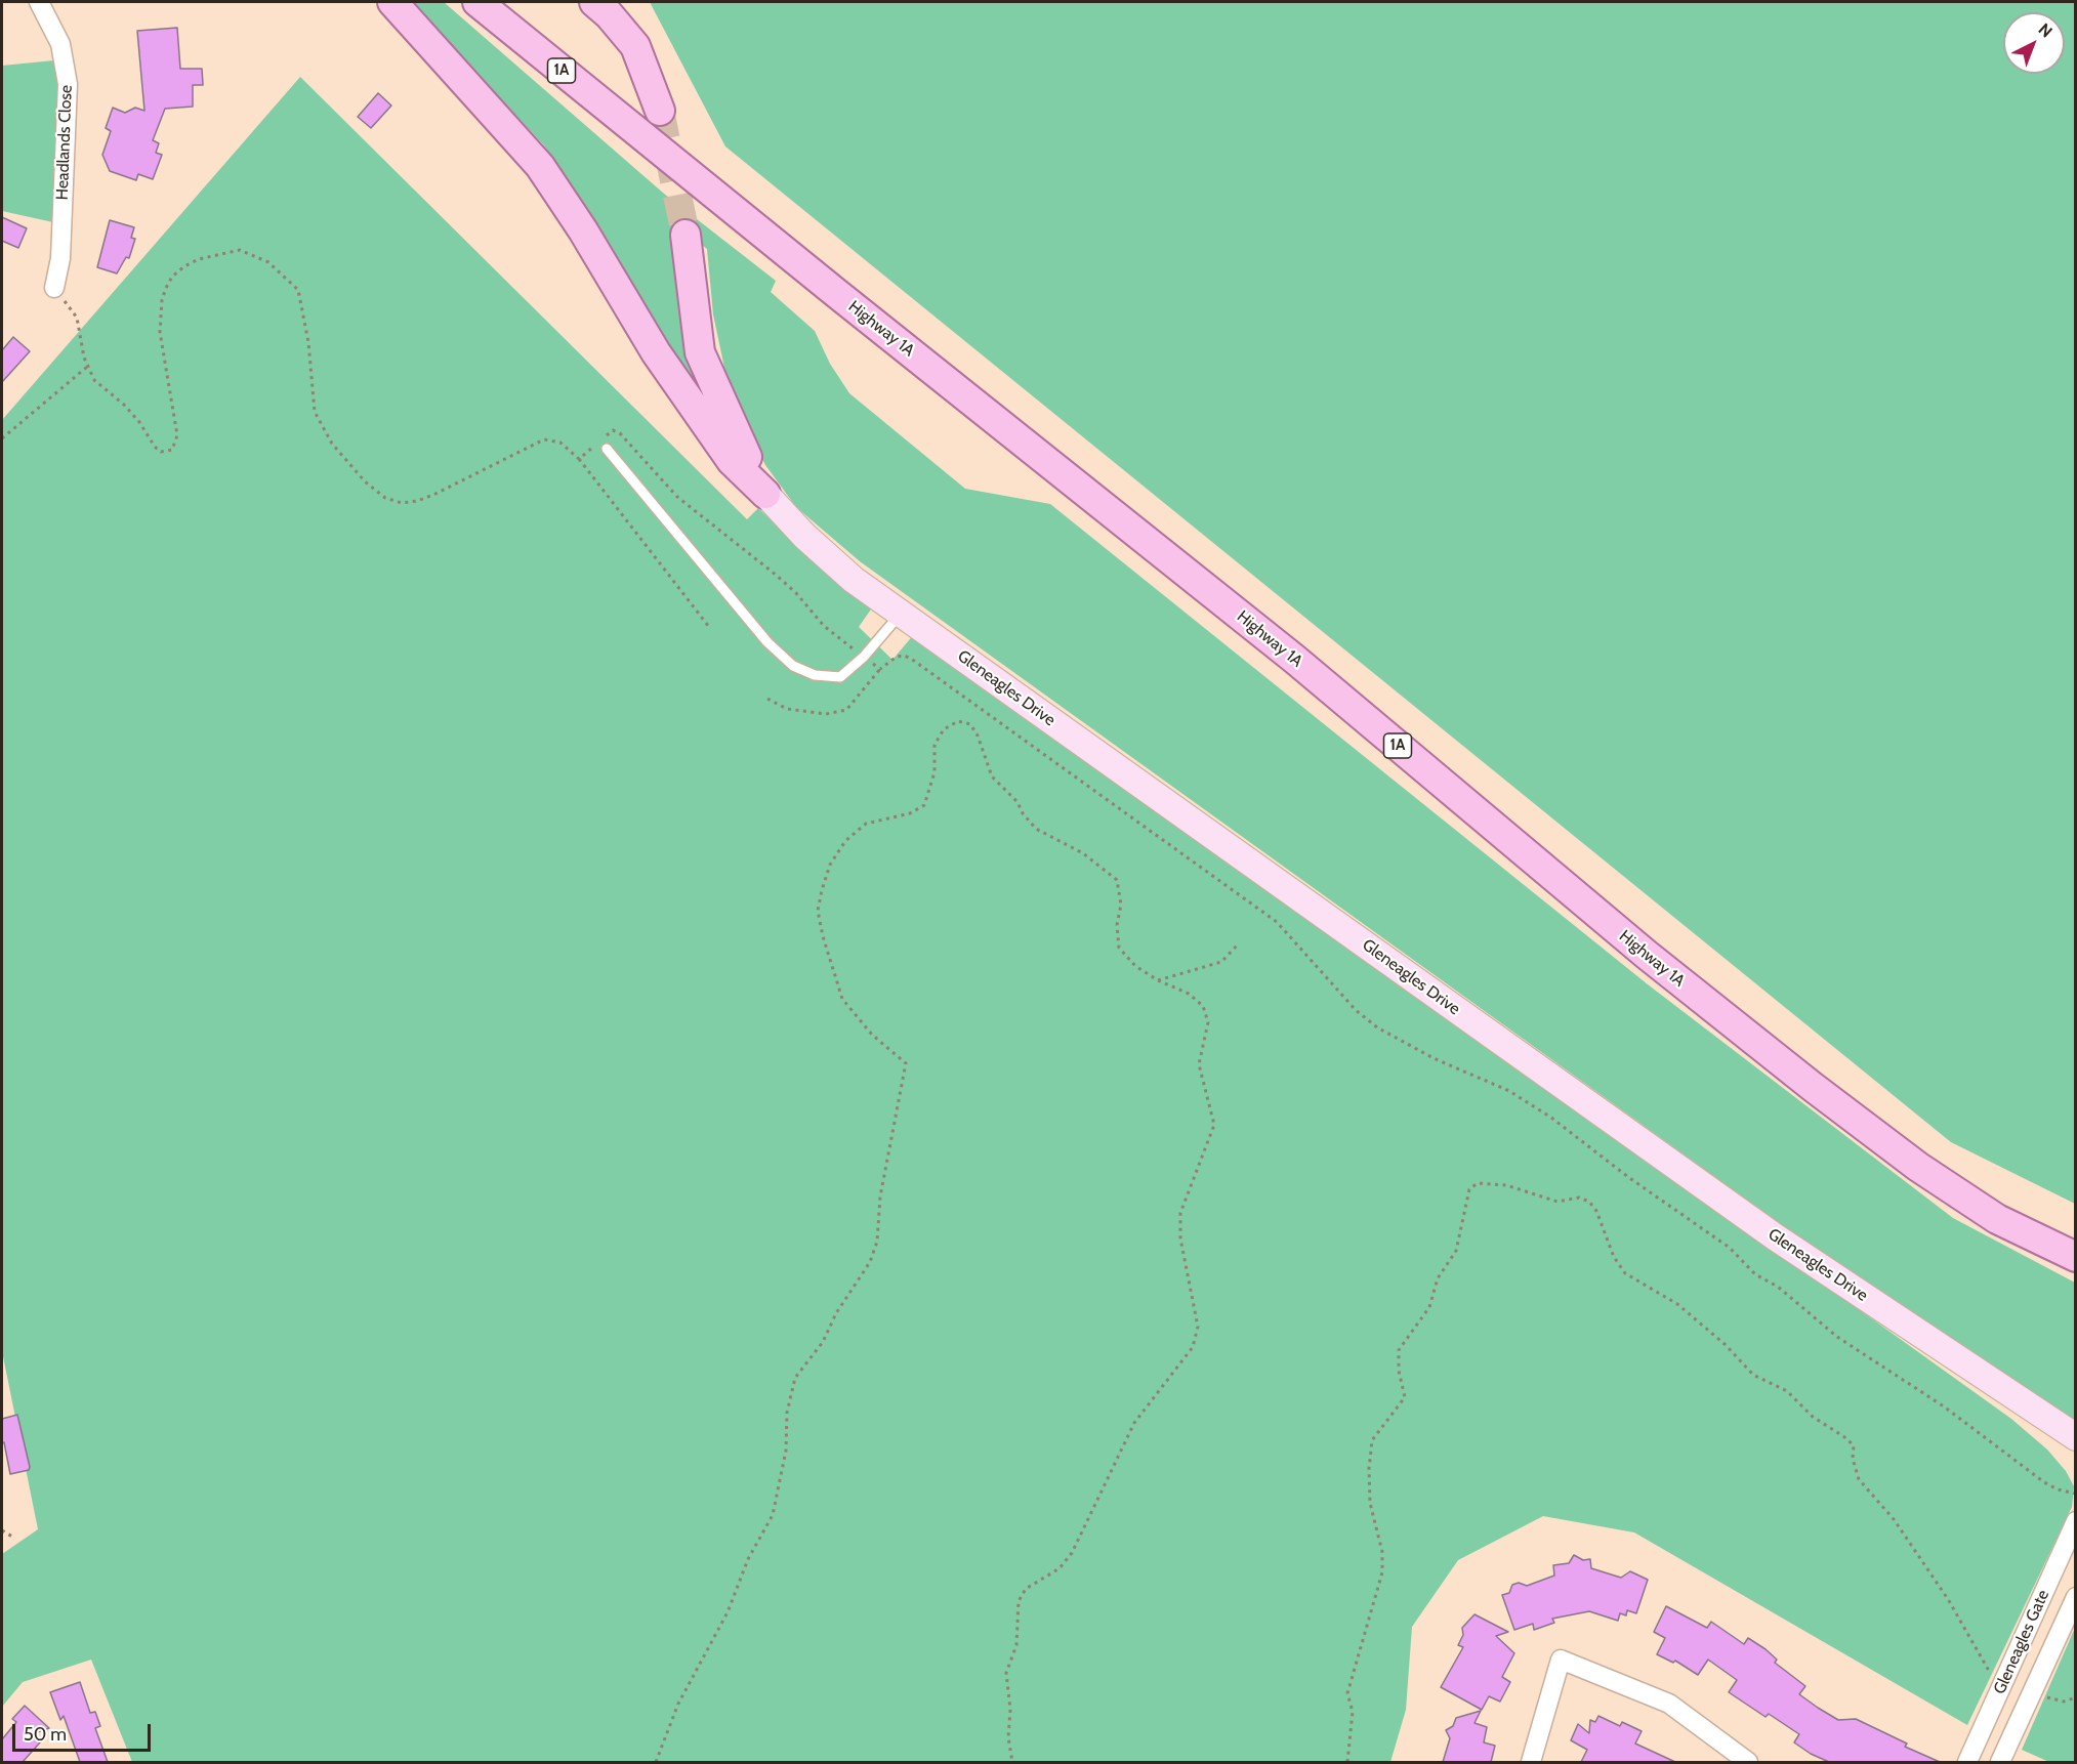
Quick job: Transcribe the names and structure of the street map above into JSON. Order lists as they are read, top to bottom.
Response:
{
  "streets": {
    "main road": ["1A", "Highway 1A"],
    "street": ["Headlands Close", "Gleneagles Drive", "Gleneagles Gate"]
  },
  "scale_bar": "50 m",
  "north": "top right"
}
